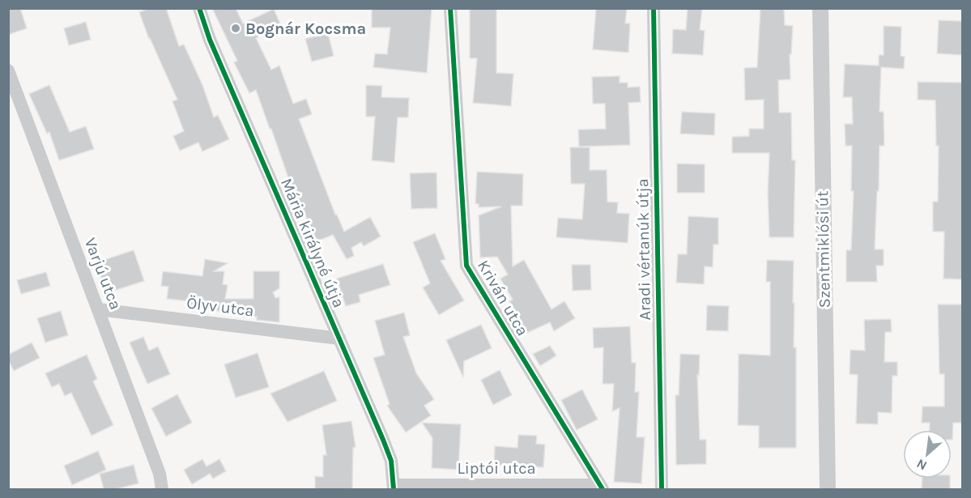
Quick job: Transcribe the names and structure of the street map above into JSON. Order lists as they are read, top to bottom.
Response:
{
  "streets": {
    "street": [
      "Mária királyné útja",
      "Aradi vértanúk útja",
      "Szentmiklósi út",
      "Varjú utca",
      "Kriván utca",
      "Ölyv utca",
      "Liptói utca"
    ]
  },
  "crossings": [
    ["Mária királyné útja", "Ölyv utca"],
    ["Mária királyné útja", "Liptói utca"],
    ["Varjú utca", "Ölyv utca"],
    ["Kriván utca", "Liptói utca"]
  ],
  "places": ["Bognár Kocsma"],
  "north": "bottom left"
}
